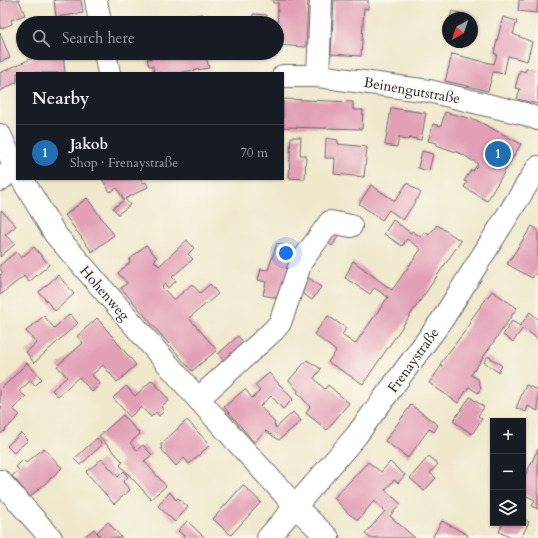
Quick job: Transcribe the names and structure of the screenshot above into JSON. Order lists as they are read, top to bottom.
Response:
{
  "streets": {
    "street": ["Beinengutstraße", "Hohenweg", "Frenaystraße"]
  },
  "crossings": [
    ["Hohenweg", "Frenaystraße"]
  ],
  "north": "bottom left",
  "page": {
    "search": "Search here",
    "heading": "Nearby",
    "list": [
      {
        "mark": "1",
        "name": "Jakob",
        "note": "Shop · Frenaystraße",
        "value": "70 m"
      }
    ],
    "pins": "1",
    "map_buttons": ["+", "−"]
  }
}
